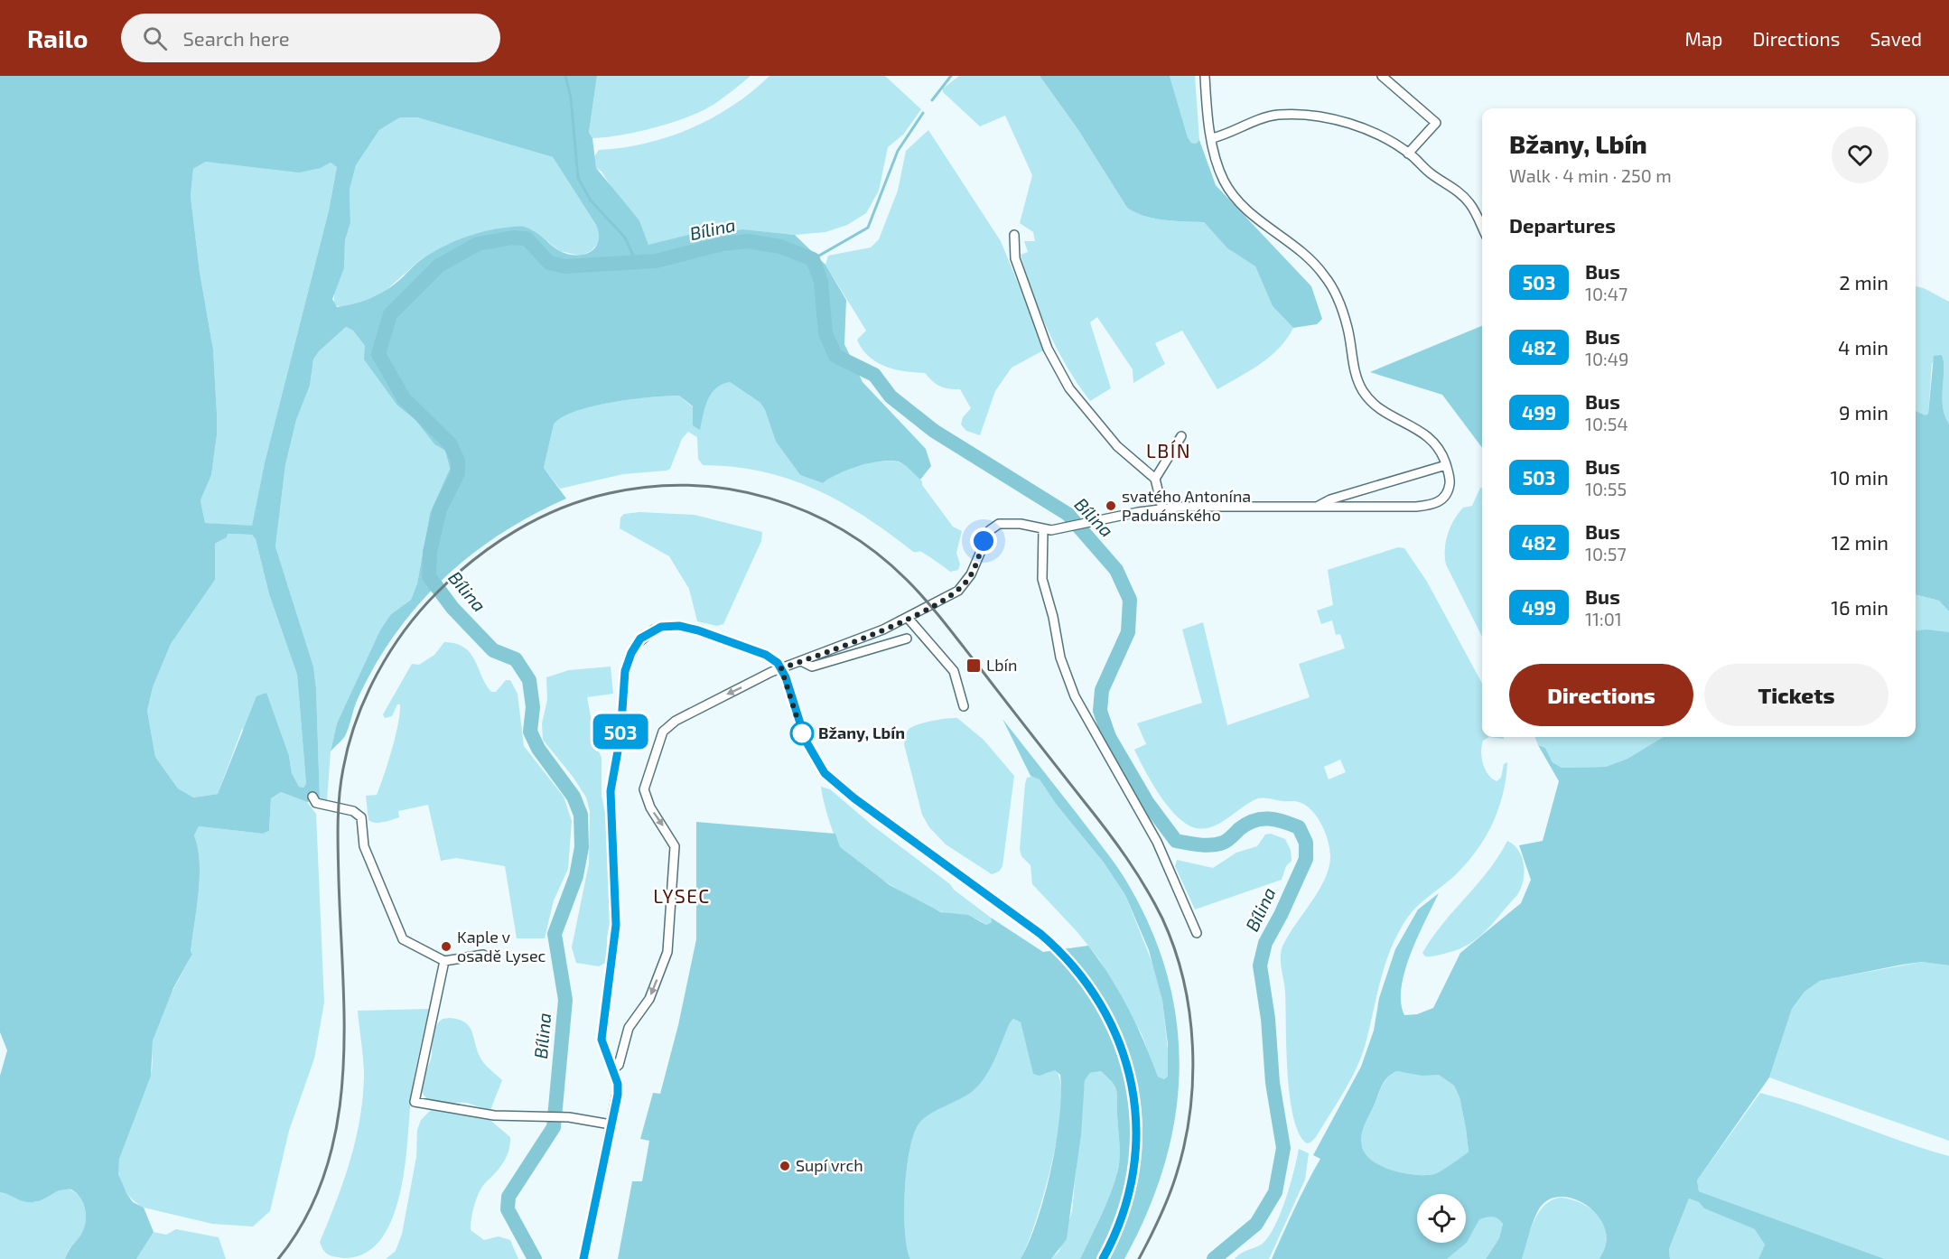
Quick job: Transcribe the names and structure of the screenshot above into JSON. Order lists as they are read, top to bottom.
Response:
{
  "districts": ["LBÍN", "LYSEC"],
  "water": ["Bílina"],
  "places": {
    "other": [
      "svatého Antonína Paduánského",
      "Bžany, Lbín",
      "Kaple v osadě Lysec",
      "Supí vrch"
    ],
    "transit": ["Lbín"]
  },
  "lines": ["bus line 503"],
  "page": {
    "header": "Railo",
    "search": "Search here",
    "nav": ["Map", "Directions", "Saved"],
    "on_map": "503",
    "heading": [
      ["Bžany, Lbín", "Walk · 4 min · 250 m"],
      "Departures"
    ],
    "list": [
      {
        "mark": "503",
        "name": "Bus",
        "note": "10:47",
        "value": "2 min"
      },
      {
        "mark": "482",
        "name": "Bus",
        "note": "10:49",
        "value": "4 min"
      },
      {
        "mark": "499",
        "name": "Bus",
        "note": "10:54",
        "value": "9 min"
      },
      {
        "mark": "503",
        "name": "Bus",
        "note": "10:55",
        "value": "10 min"
      },
      {
        "mark": "482",
        "name": "Bus",
        "note": "10:57",
        "value": "12 min"
      },
      {
        "mark": "499",
        "name": "Bus",
        "note": "11:01",
        "value": "16 min"
      }
    ],
    "buttons": ["Directions", "Tickets"]
  }
}
